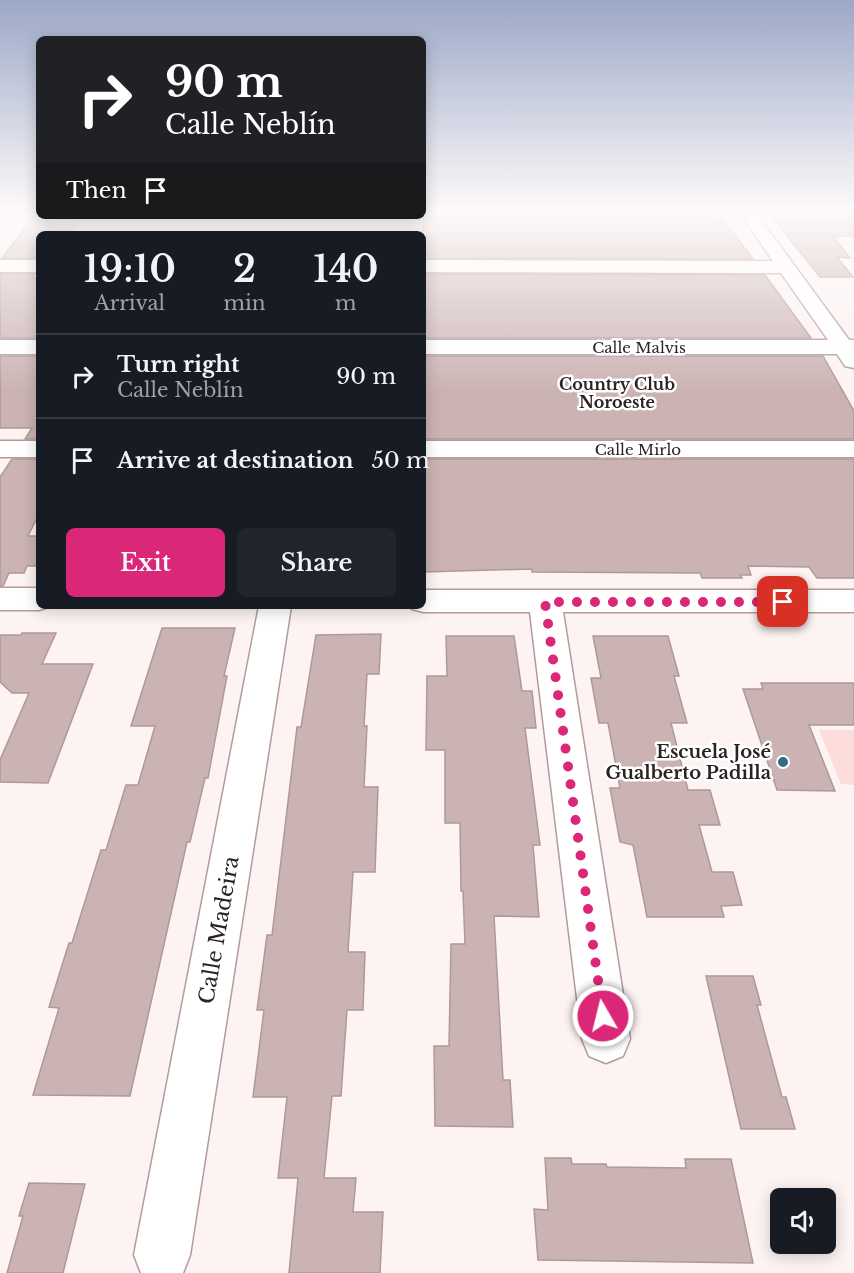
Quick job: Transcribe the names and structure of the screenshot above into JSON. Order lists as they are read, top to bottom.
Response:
{
  "streets": {
    "street": ["Calle Malvis", "Calle Mirlo", "Calle Madeira"]
  },
  "districts": ["Country Club Noroeste"],
  "places": ["Escuela José Gualberto Padilla"],
  "page": {
    "turn": ["90 m", "Calle Neblín"],
    "then": "Then",
    "eta": [
      "19:10",
      "Arrival",
      "2",
      "min",
      "140",
      "m"
    ],
    "list": [
      {
        "name": "Turn right",
        "note": "Calle Neblín",
        "value": "90 m"
      },
      {
        "name": "Arrive at destination",
        "value": "50 m"
      }
    ],
    "buttons": ["Exit", "Share"]
  }
}
